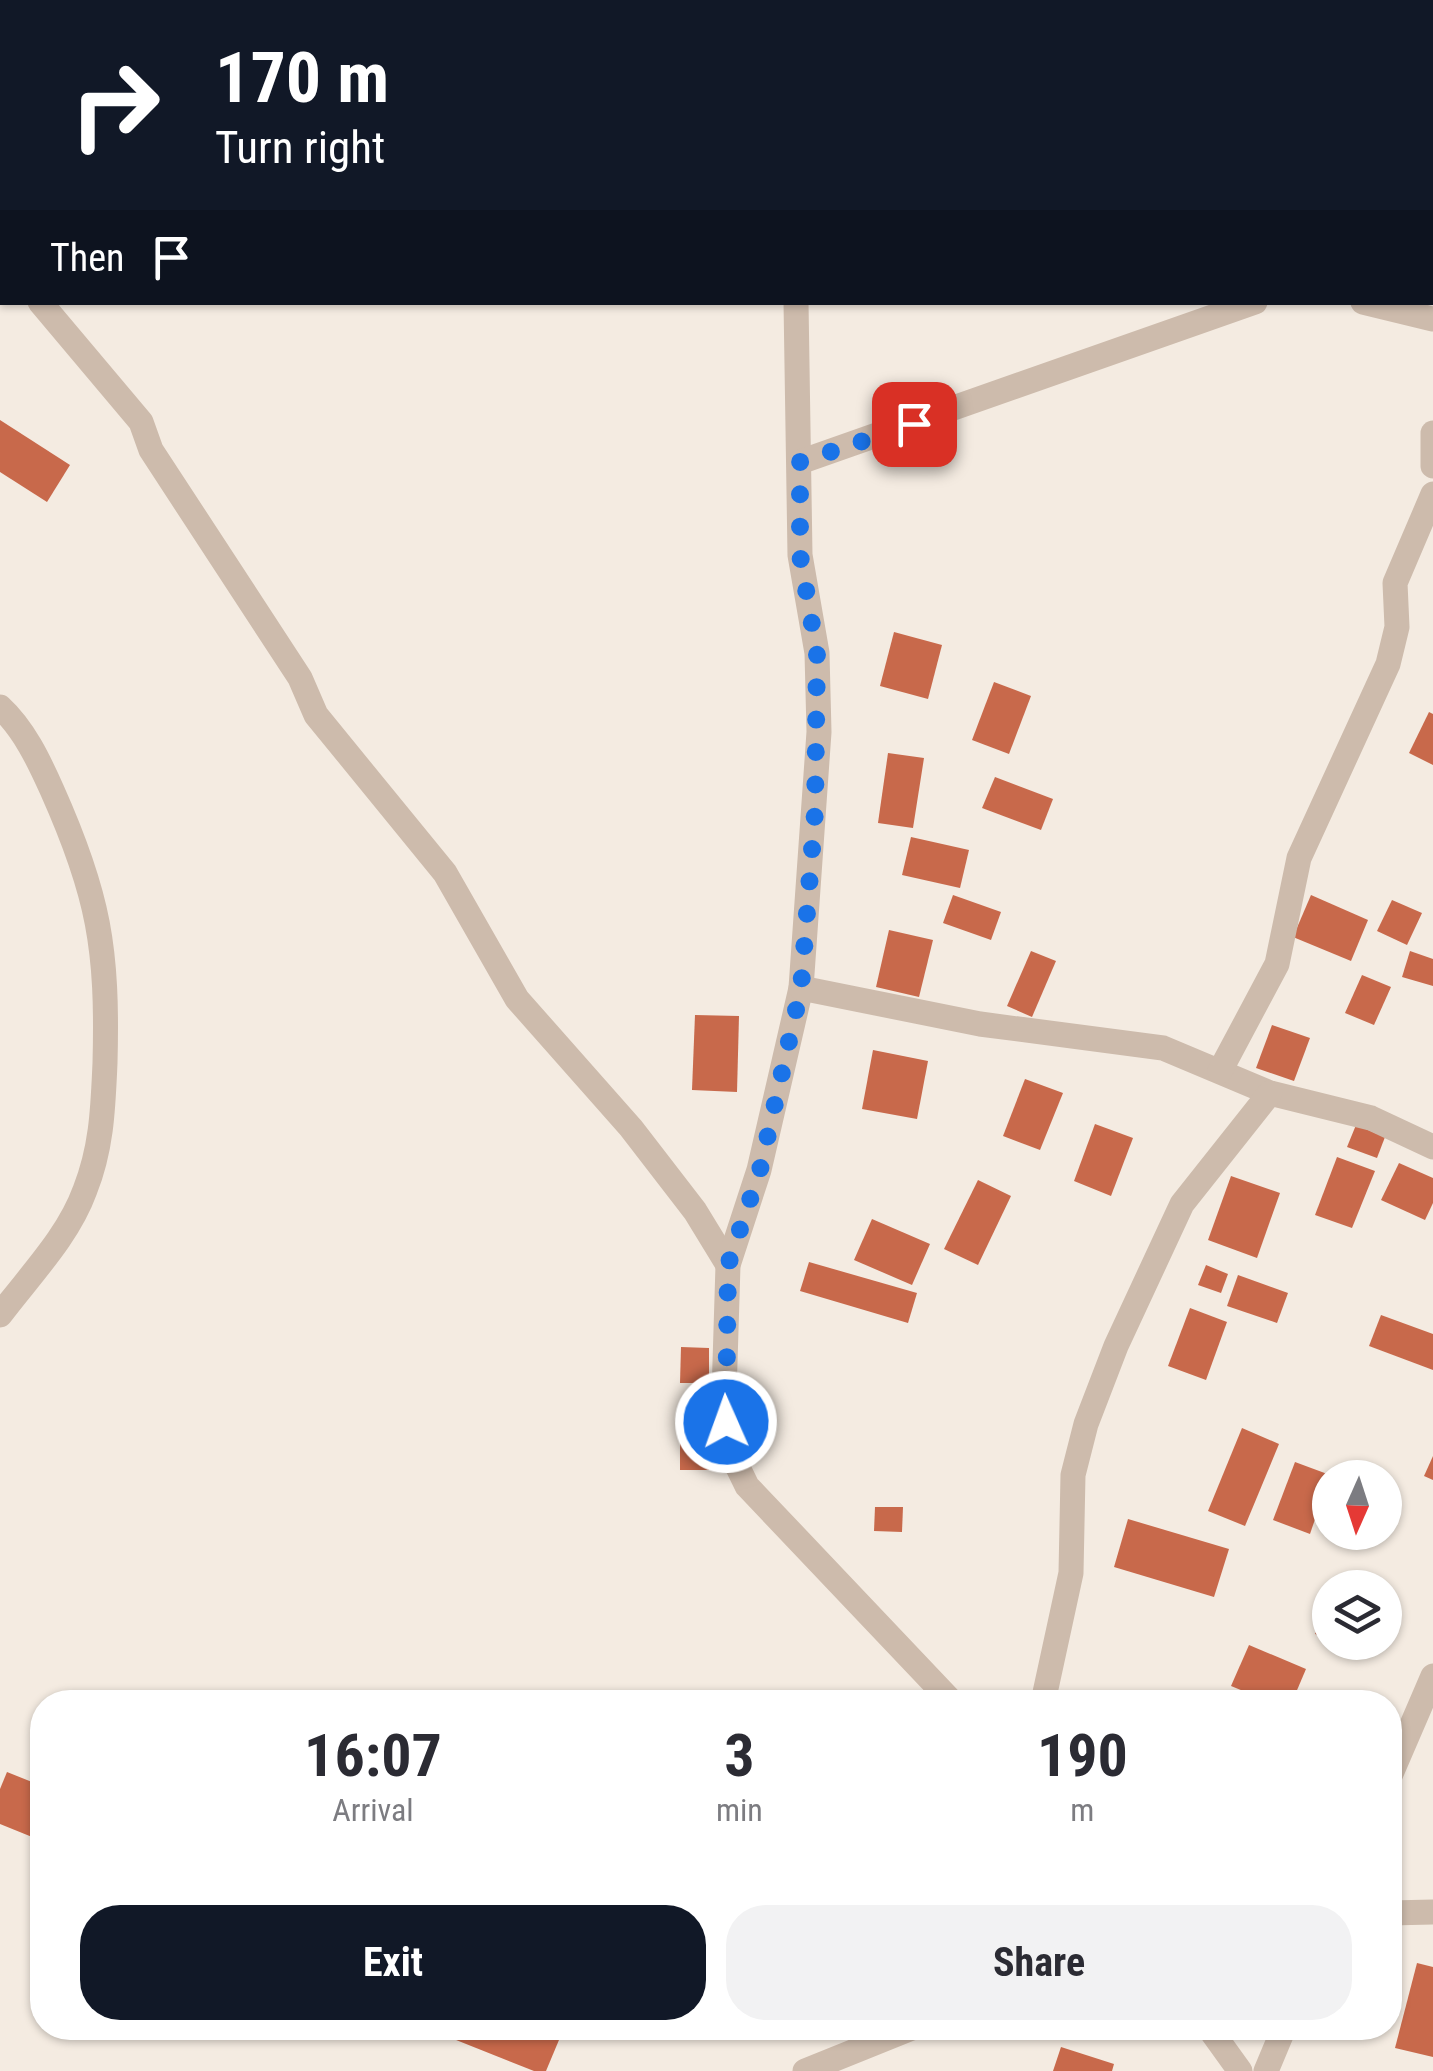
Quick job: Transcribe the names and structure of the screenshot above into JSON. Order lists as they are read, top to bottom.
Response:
{
  "north": "bottom",
  "page": {
    "turn": ["170 m", "Turn right"],
    "then": "Then",
    "eta": [
      "16:07",
      "Arrival",
      "3",
      "min",
      "190",
      "m"
    ],
    "buttons": ["Exit", "Share"]
  }
}
